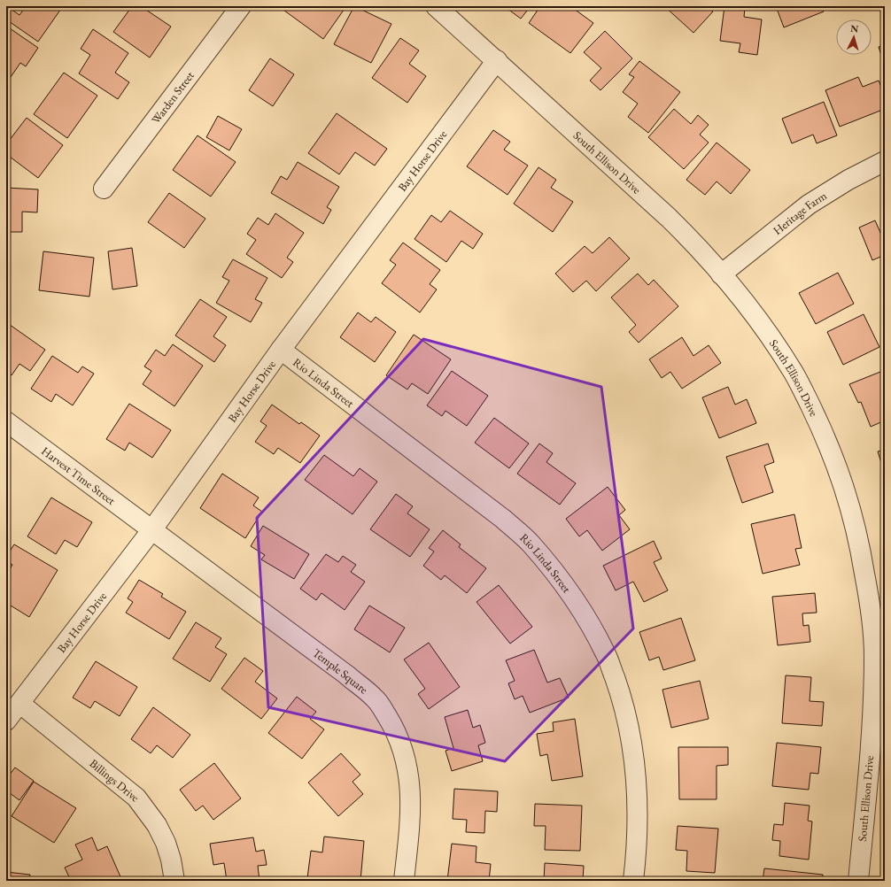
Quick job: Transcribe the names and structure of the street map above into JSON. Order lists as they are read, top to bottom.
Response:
{
  "streets": {
    "street": [
      "Warden Street",
      "Bay Horse Drive",
      "South Ellison Drive",
      "Heritage Farm",
      "Rio Linda Street",
      "Harvest Time Street",
      "Temple Square",
      "Billings Drive"
    ]
  },
  "crossings": [
    ["Bay Horse Drive", "South Ellison Drive"],
    ["Bay Horse Drive", "Rio Linda Street"],
    ["Bay Horse Drive", "Harvest Time Street"],
    ["Bay Horse Drive", "Temple Square"],
    ["Bay Horse Drive", "Billings Drive"],
    ["South Ellison Drive", "Heritage Farm"],
    ["Harvest Time Street", "Temple Square"]
  ],
  "north": "top"
}
